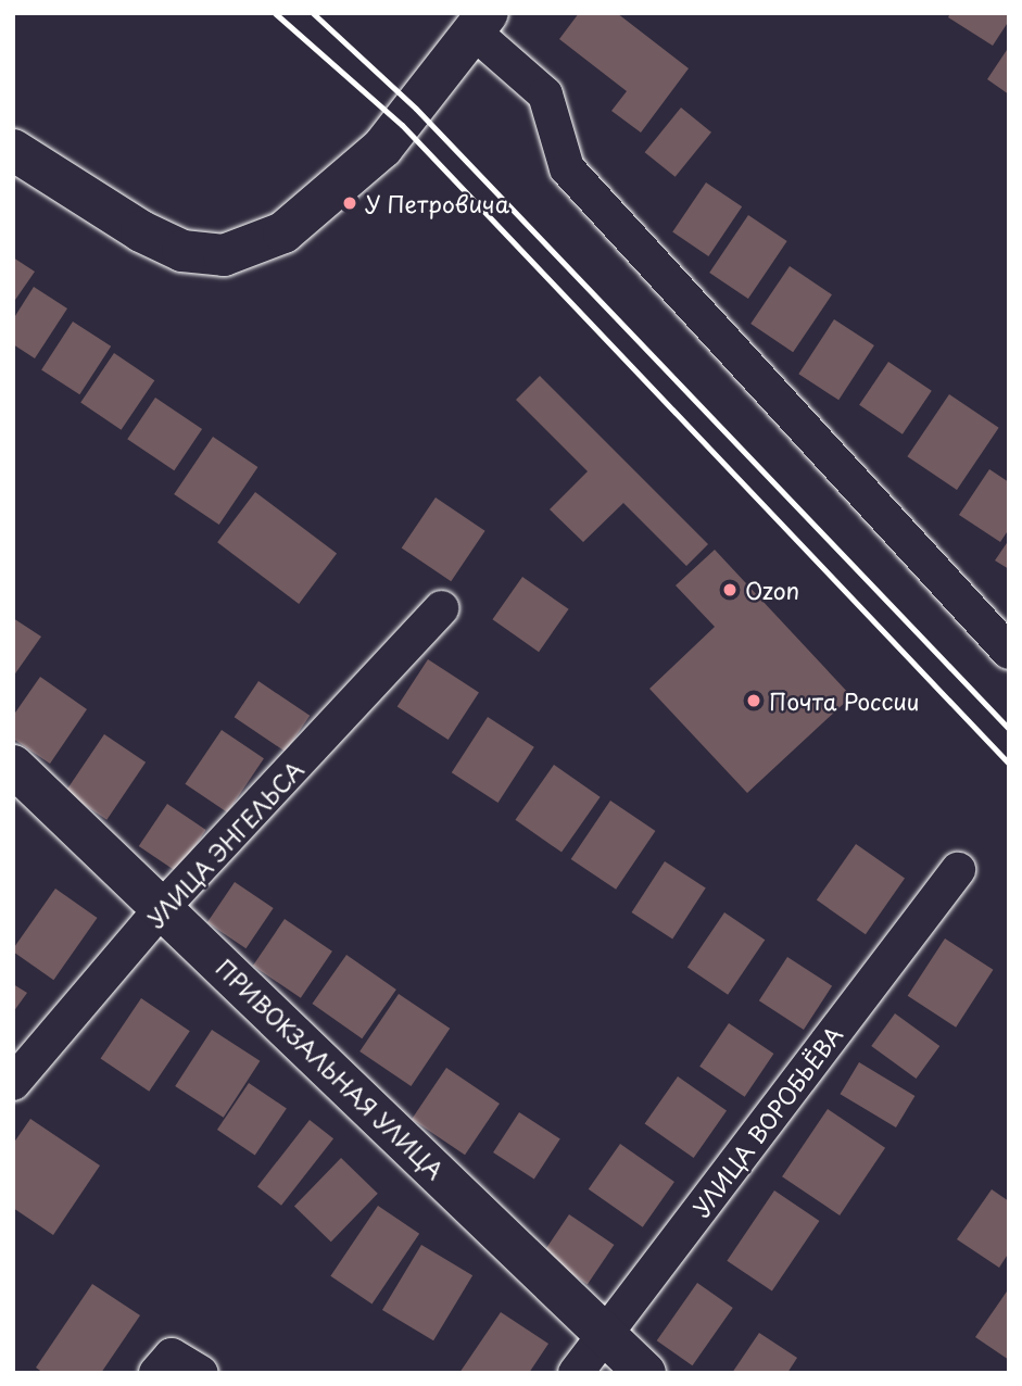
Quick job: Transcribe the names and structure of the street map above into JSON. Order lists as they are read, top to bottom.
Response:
{
  "streets": {
    "street": ["УЛИЦА ЭНГЕЛЬСА", "ПРИВОКЗАЛЬНАЯ УЛИЦА", "УЛИЦА ВОРОБЬЁВА"]
  },
  "crossings": [
    ["УЛИЦА ЭНГЕЛЬСА", "ПРИВОКЗАЛЬНАЯ УЛИЦА"],
    ["ПРИВОКЗАЛЬНАЯ УЛИЦА", "УЛИЦА ВОРОБЬЁВА"]
  ],
  "places": ["У Петровича", "Ozon", "Почта России"]
}
